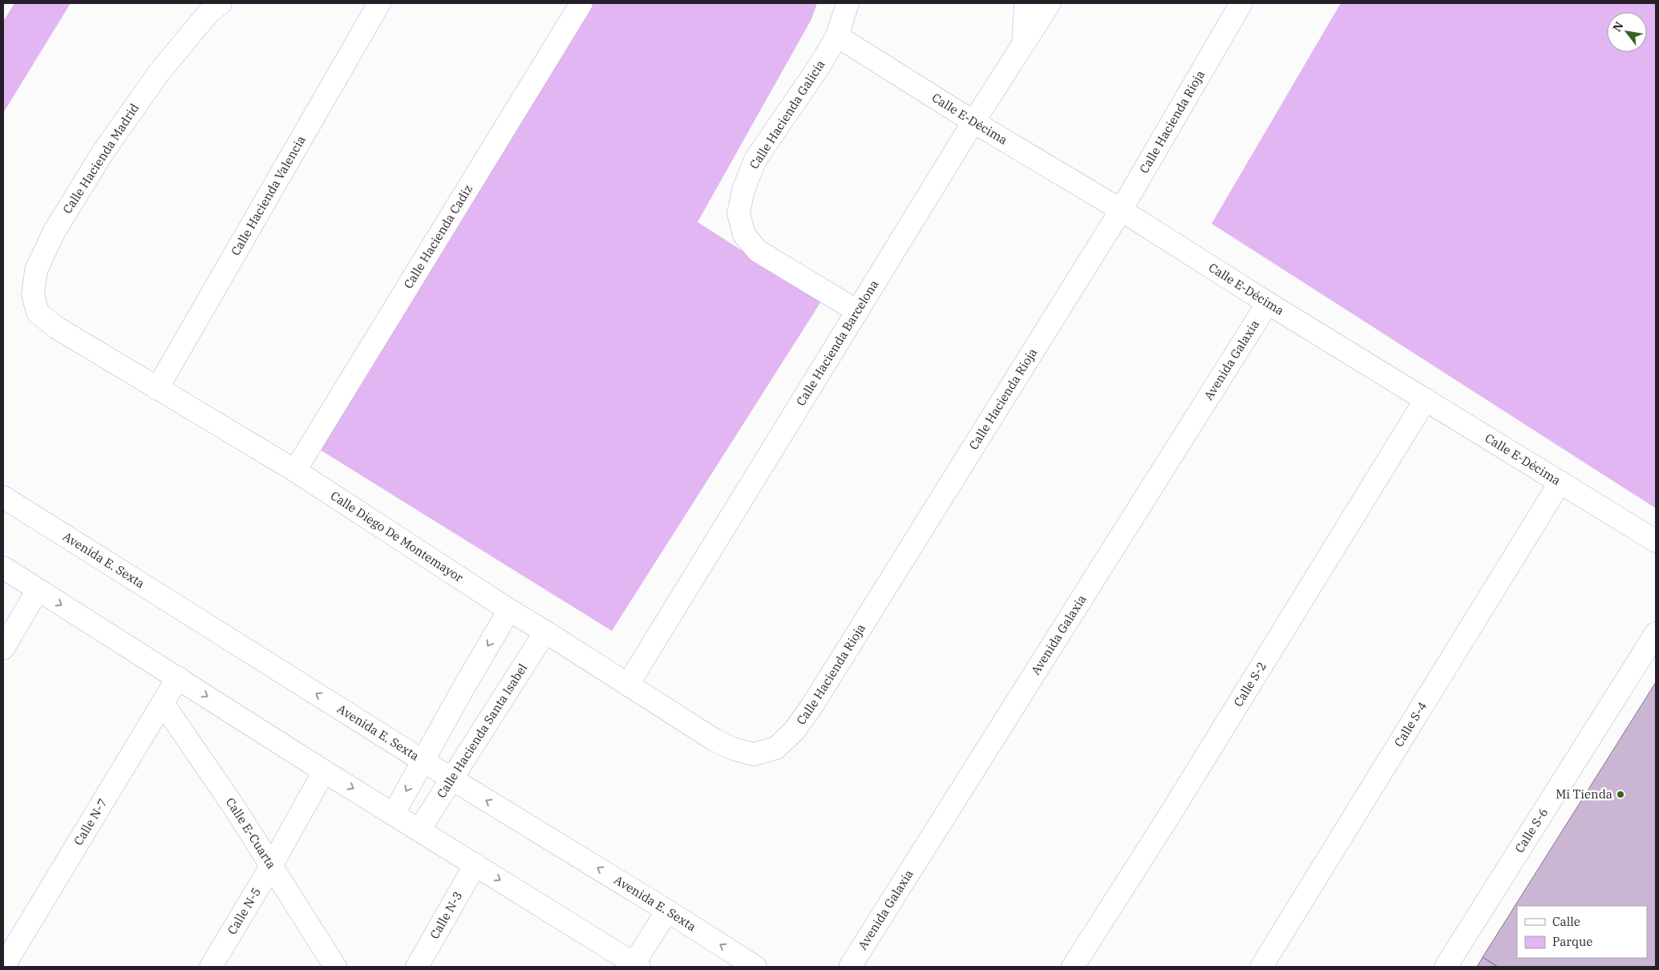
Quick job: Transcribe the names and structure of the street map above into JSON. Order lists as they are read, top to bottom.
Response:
{
  "streets": {
    "street": [
      "Calle Hacienda Galicia",
      "Calle E-Décima",
      "Calle Hacienda Rioja",
      "Calle Hacienda Madrid",
      "Calle Hacienda Valencia",
      "Calle Hacienda Cadiz",
      "Calle Hacienda Barcelona",
      "Avenida Galaxia",
      "Calle Diego De Montemayor",
      "Avenida E. Sexta",
      "Calle S-2",
      "Calle S-4",
      "Calle Hacienda Santa Isabel",
      "Calle N-7",
      "Calle S-6",
      "Calle E-Cuarta",
      "Calle N-5",
      "Calle N-3"
    ]
  },
  "crossings": [
    ["Calle Hacienda Galicia", "Calle E-Décima"],
    ["Calle Hacienda Galicia", "Calle Hacienda Barcelona"],
    ["Calle E-Décima", "Calle Hacienda Rioja"],
    ["Calle E-Décima", "Calle Hacienda Barcelona"],
    ["Calle E-Décima", "Avenida Galaxia"],
    ["Calle E-Décima", "Calle S-2"],
    ["Calle E-Décima", "Calle S-4"],
    ["Calle Hacienda Rioja", "Calle Diego De Montemayor"],
    ["Calle Hacienda Madrid", "Calle Diego De Montemayor"],
    ["Calle Hacienda Valencia", "Calle Diego De Montemayor"],
    ["Calle Hacienda Cadiz", "Calle Diego De Montemayor"],
    ["Calle Hacienda Barcelona", "Calle Diego De Montemayor"],
    ["Calle Diego De Montemayor", "Calle Hacienda Santa Isabel"],
    ["Avenida E. Sexta", "Calle Hacienda Santa Isabel"],
    ["Calle N-7", "Calle E-Cuarta"],
    ["Calle E-Cuarta", "Calle N-5"]
  ],
  "places": ["Mi Tienda"],
  "legend": ["Calle", "Parque"],
  "north": "top left"
}
